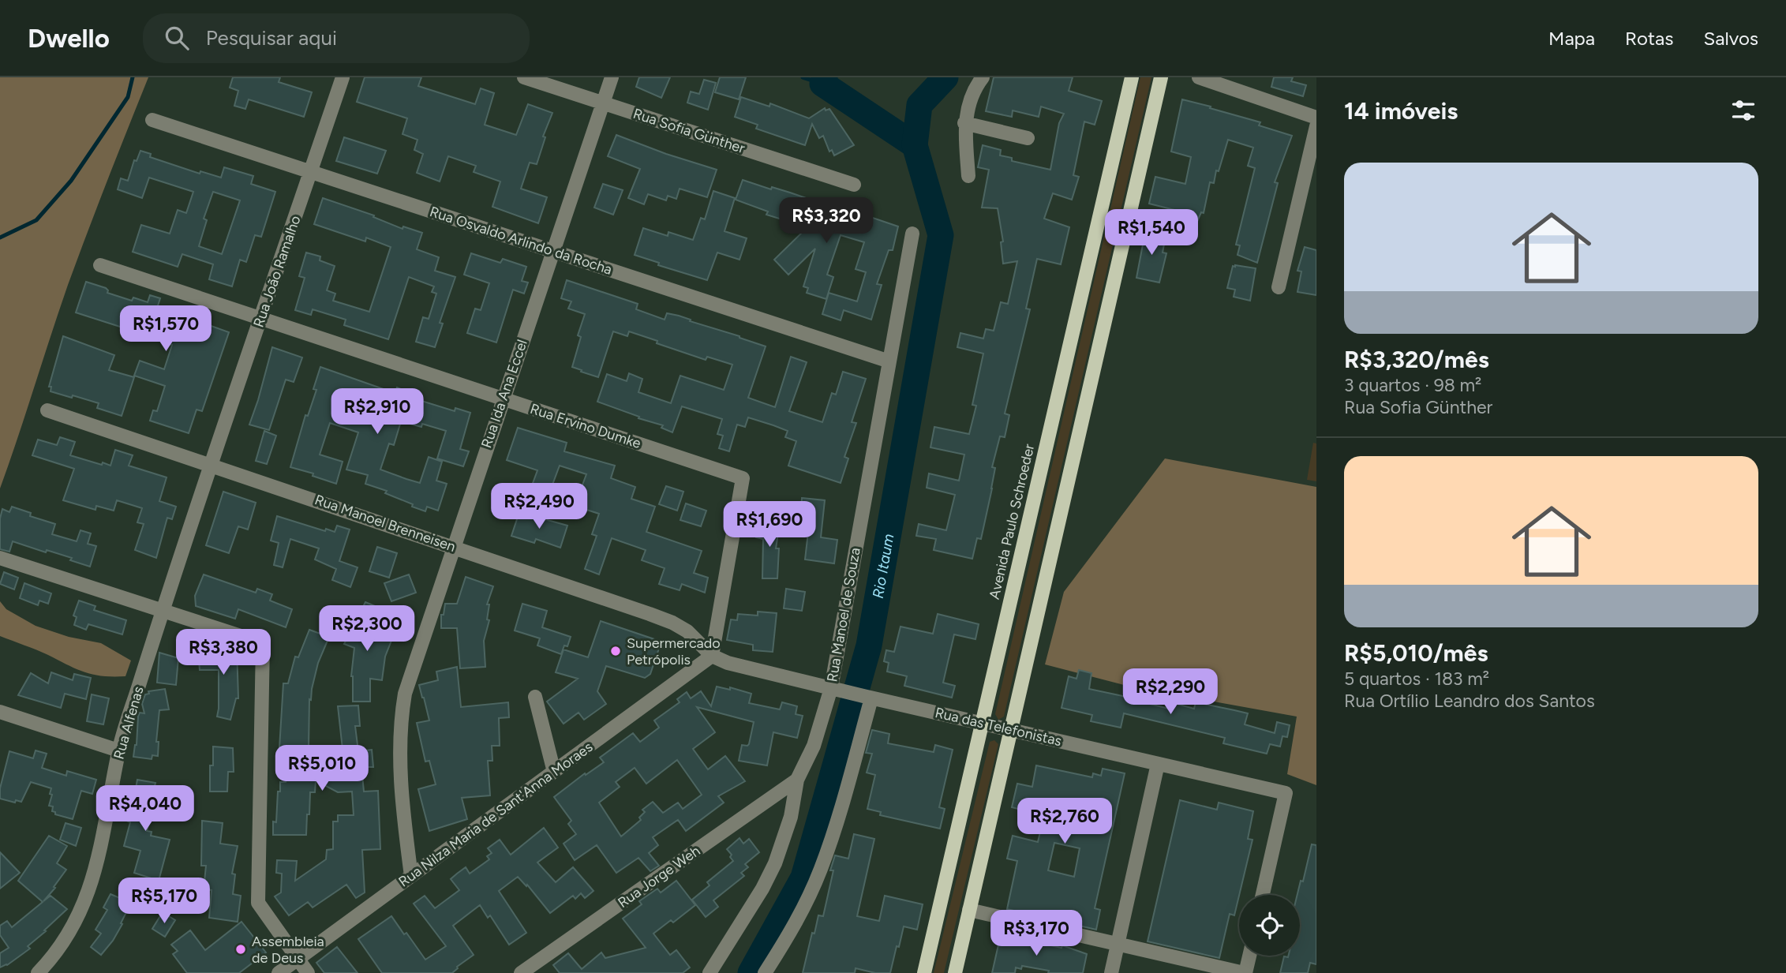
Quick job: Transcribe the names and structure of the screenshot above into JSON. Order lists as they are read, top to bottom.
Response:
{
  "streets": {
    "main road": ["Avenida Paulo Schroeder"],
    "street": [
      "Rua Sofia Günther",
      "Rua Osvaldo Arlindo da Rocha",
      "Rua João Ramalho",
      "Rua Ida Ana Eccel",
      "Rua Ervino Dumke",
      "Rua Manoel Brenneisen",
      "Rua Manoel de Souza",
      "Rua Alfenas",
      "Rua das Telefonistas",
      "Rua Nilza Maria de Sant'Anna Moraes",
      "Rua Jorge Weh"
    ]
  },
  "crossings": [
    ["Rua Sofia Günther", "Rua Ida Ana Eccel"],
    ["Rua Osvaldo Arlindo da Rocha", "Rua João Ramalho"],
    ["Rua Osvaldo Arlindo da Rocha", "Rua Ida Ana Eccel"],
    ["Rua Osvaldo Arlindo da Rocha", "Rua Manoel de Souza"],
    ["Rua João Ramalho", "Rua Ervino Dumke"],
    ["Rua João Ramalho", "Rua Manoel Brenneisen"],
    ["Rua João Ramalho", "Rua Alfenas"],
    ["Rua Ida Ana Eccel", "Rua Ervino Dumke"],
    ["Rua Ida Ana Eccel", "Rua Manoel Brenneisen"],
    ["Rua Ida Ana Eccel", "Rua Nilza Maria de Sant'Anna Moraes"],
    ["Rua Ervino Dumke", "Rua Manoel Brenneisen"],
    ["Rua Ervino Dumke", "Rua das Telefonistas"],
    ["Rua Ervino Dumke", "Rua Nilza Maria de Sant'Anna Moraes"],
    ["Avenida Paulo Schroeder", "Rua das Telefonistas"],
    ["Rua Manoel Brenneisen", "Rua Alfenas"],
    ["Rua Manoel Brenneisen", "Rua das Telefonistas"],
    ["Rua Manoel Brenneisen", "Rua Nilza Maria de Sant'Anna Moraes"],
    ["Rua Manoel de Souza", "Rua das Telefonistas"],
    ["Rua Manoel de Souza", "Rua Jorge Weh"],
    ["Rua das Telefonistas", "Rua Nilza Maria de Sant'Anna Moraes"]
  ],
  "water": ["Rio Itaum"],
  "places": ["Supermercado Petrópolis", "Assembleia de Deus"],
  "page": {
    "header": "Dwello",
    "search": "Pesquisar aqui",
    "nav": ["Mapa", "Rotas", "Salvos"],
    "heading": "14 imóveis",
    "list": [
      {
        "name": "R$3,320/mês",
        "note": "3 quartos · 98 m² · Rua Sofia Günther"
      },
      {
        "name": "R$5,010/mês",
        "note": "5 quartos · 183 m² · Rua Ortílio Leandro dos Santos"
      }
    ],
    "price": [
      "R$3,320",
      "R$1,540",
      "R$1,570",
      "R$2,910",
      "R$2,490",
      "R$1,690",
      "R$2,300",
      "R$3,380",
      "R$2,290",
      "R$5,010",
      "R$4,040",
      "R$2,760",
      "R$5,170",
      "R$3,170"
    ]
  }
}
